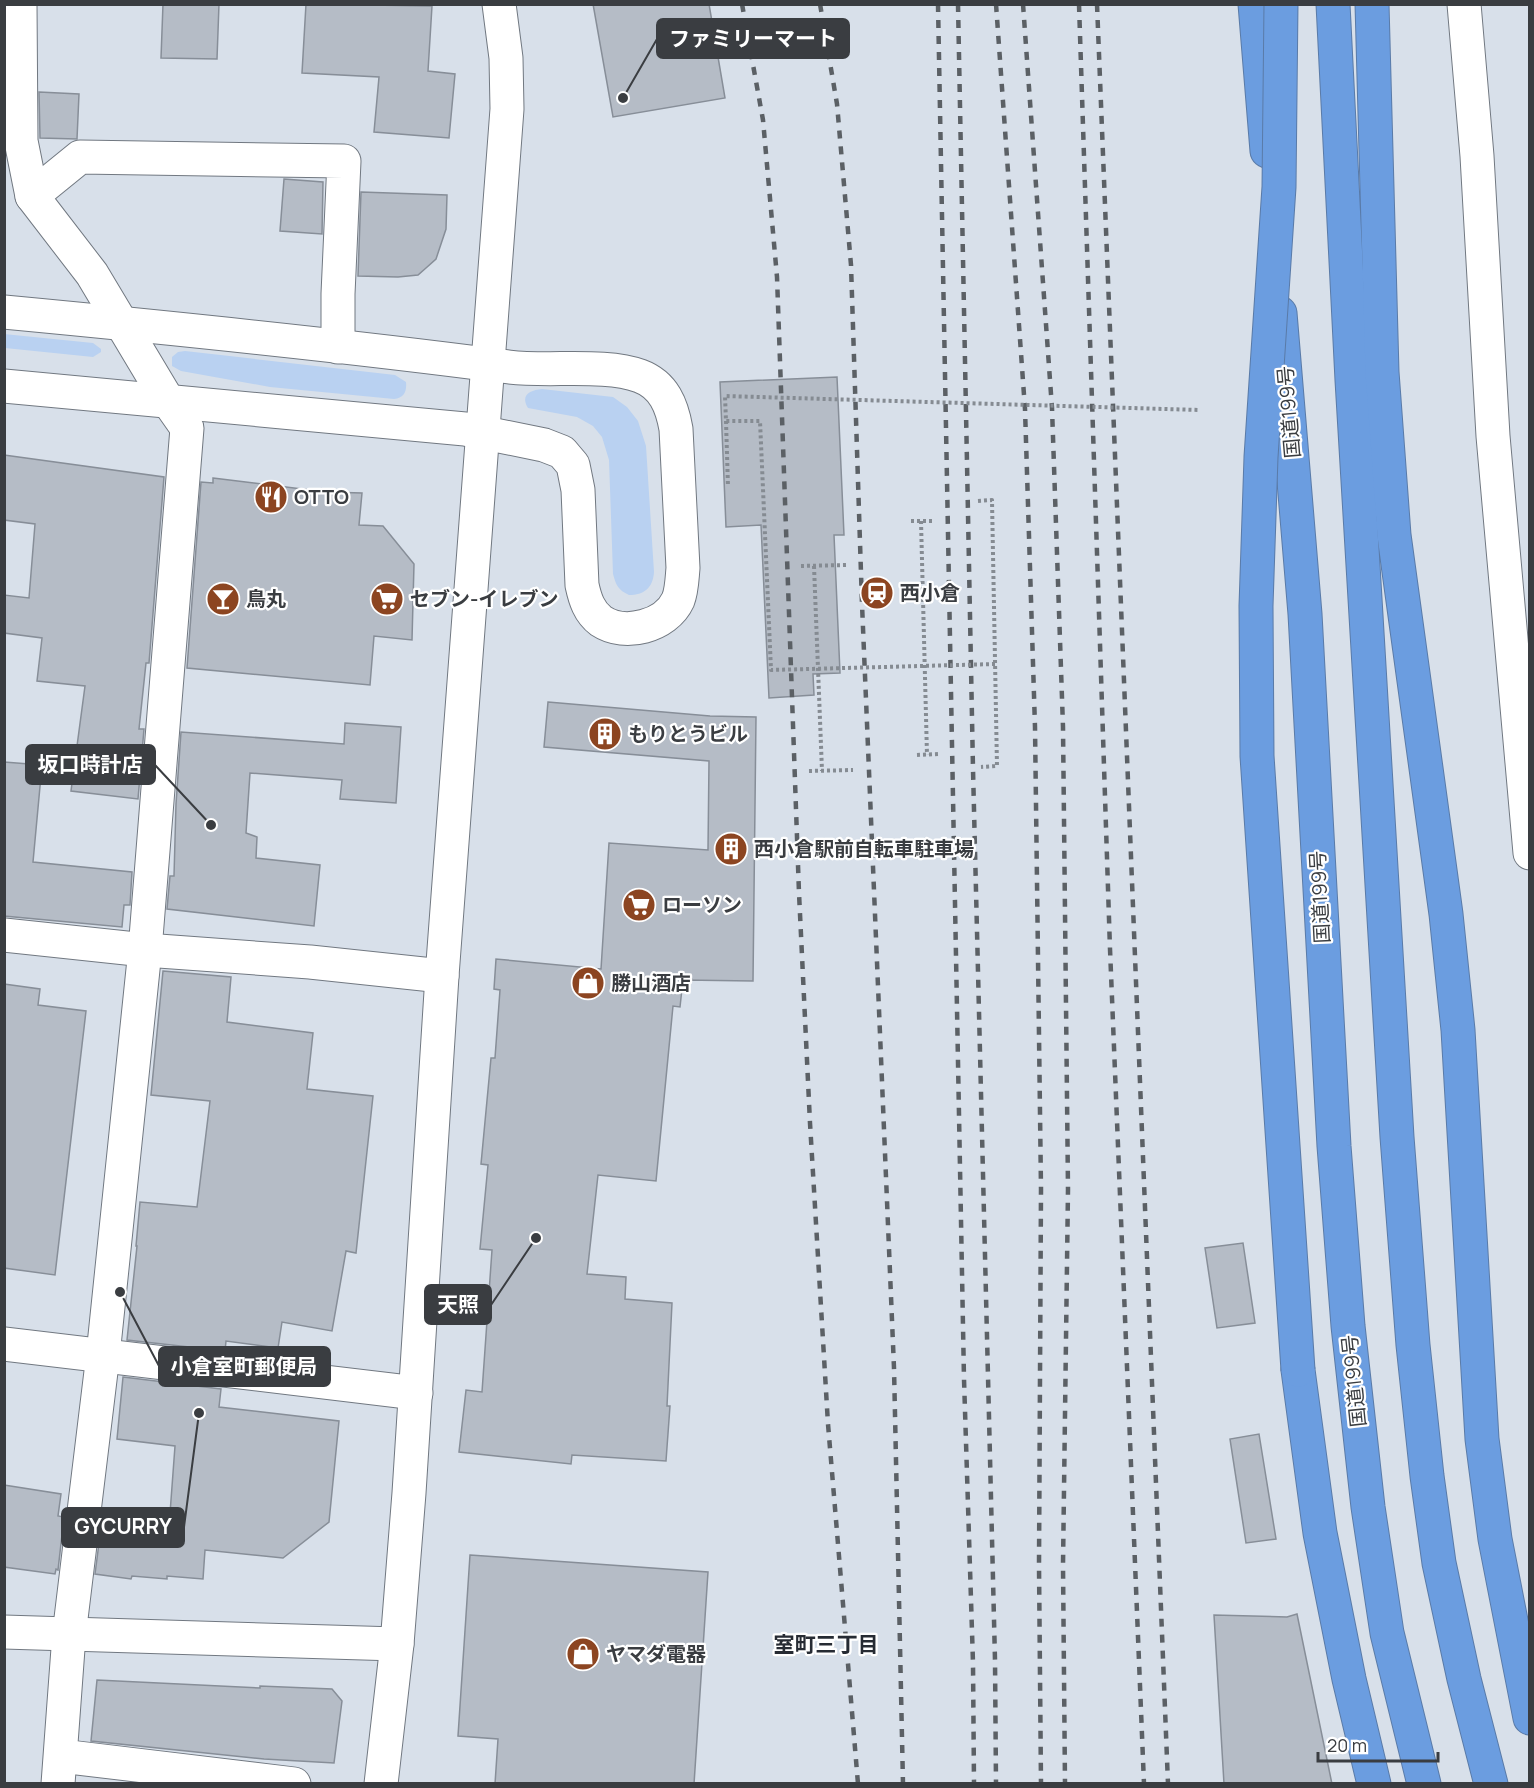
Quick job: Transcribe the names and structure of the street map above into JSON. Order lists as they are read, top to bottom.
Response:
{
  "streets": {
    "highway": ["国道199号"]
  },
  "districts": ["室町三丁目"],
  "places": {
    "other": [
      "ファミリーマート",
      "坂口時計店",
      "天照",
      "小倉室町郵便局",
      "GYCURRY"
    ],
    "restaurant": ["OTTO"],
    "station": ["西小倉"],
    "bar": ["鳥丸"],
    "supermarket": ["セブン-イレブン", "ローソン"],
    "building": ["もりとうビル", "西小倉駅前自転車駐車場"],
    "shop": ["勝山酒店", "ヤマダ電器"]
  },
  "scale_bar": "20 m"
}
